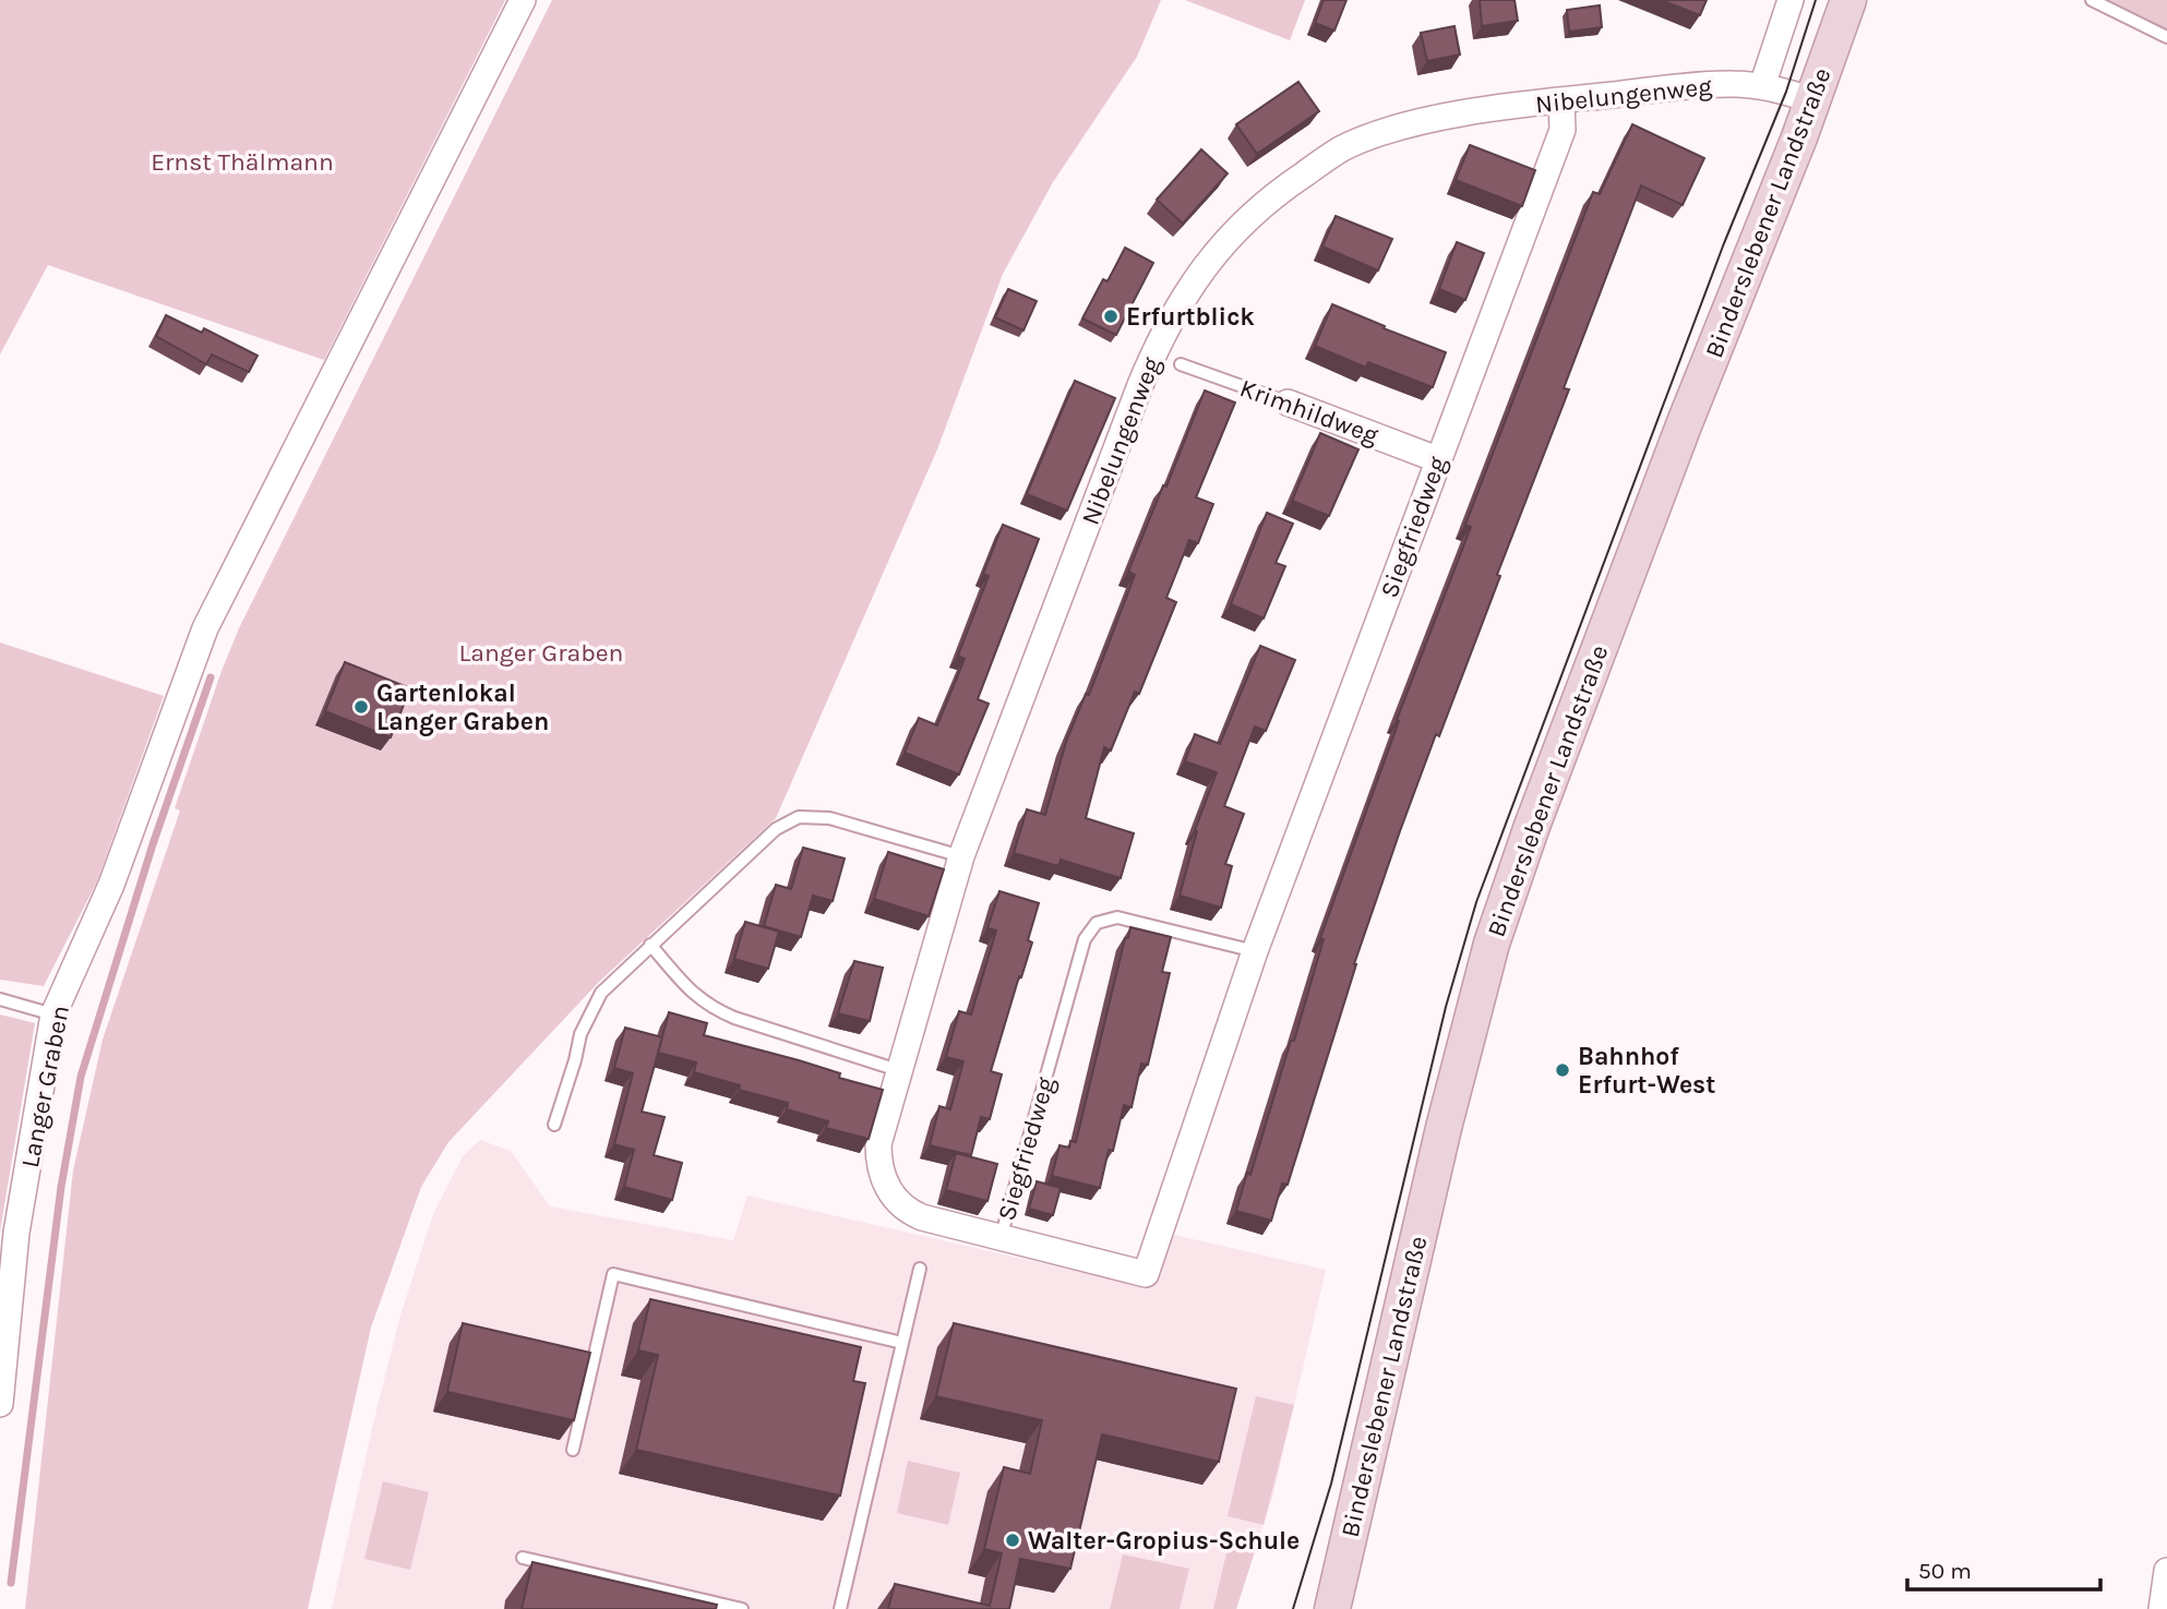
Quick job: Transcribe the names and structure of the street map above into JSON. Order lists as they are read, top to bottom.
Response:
{
  "streets": {
    "main road": ["Binderslebener Landstraße"],
    "street": [
      "Nibelungenweg",
      "Krimhildweg",
      "Siegfriedweg",
      "Langer Graben"
    ]
  },
  "crossings": [
    ["Nibelungenweg", "Binderslebener Landstraße"],
    ["Nibelungenweg", "Siegfriedweg"],
    ["Krimhildweg", "Siegfriedweg"]
  ],
  "parks": ["Ernst Thälmann", "Langer Graben"],
  "places": [
    "Erfurtblick",
    "Gartenlokal Langer Graben",
    "Bahnhof Erfurt-West",
    "Walter-Gropius-Schule"
  ],
  "scale_bar": "50 m"
}
